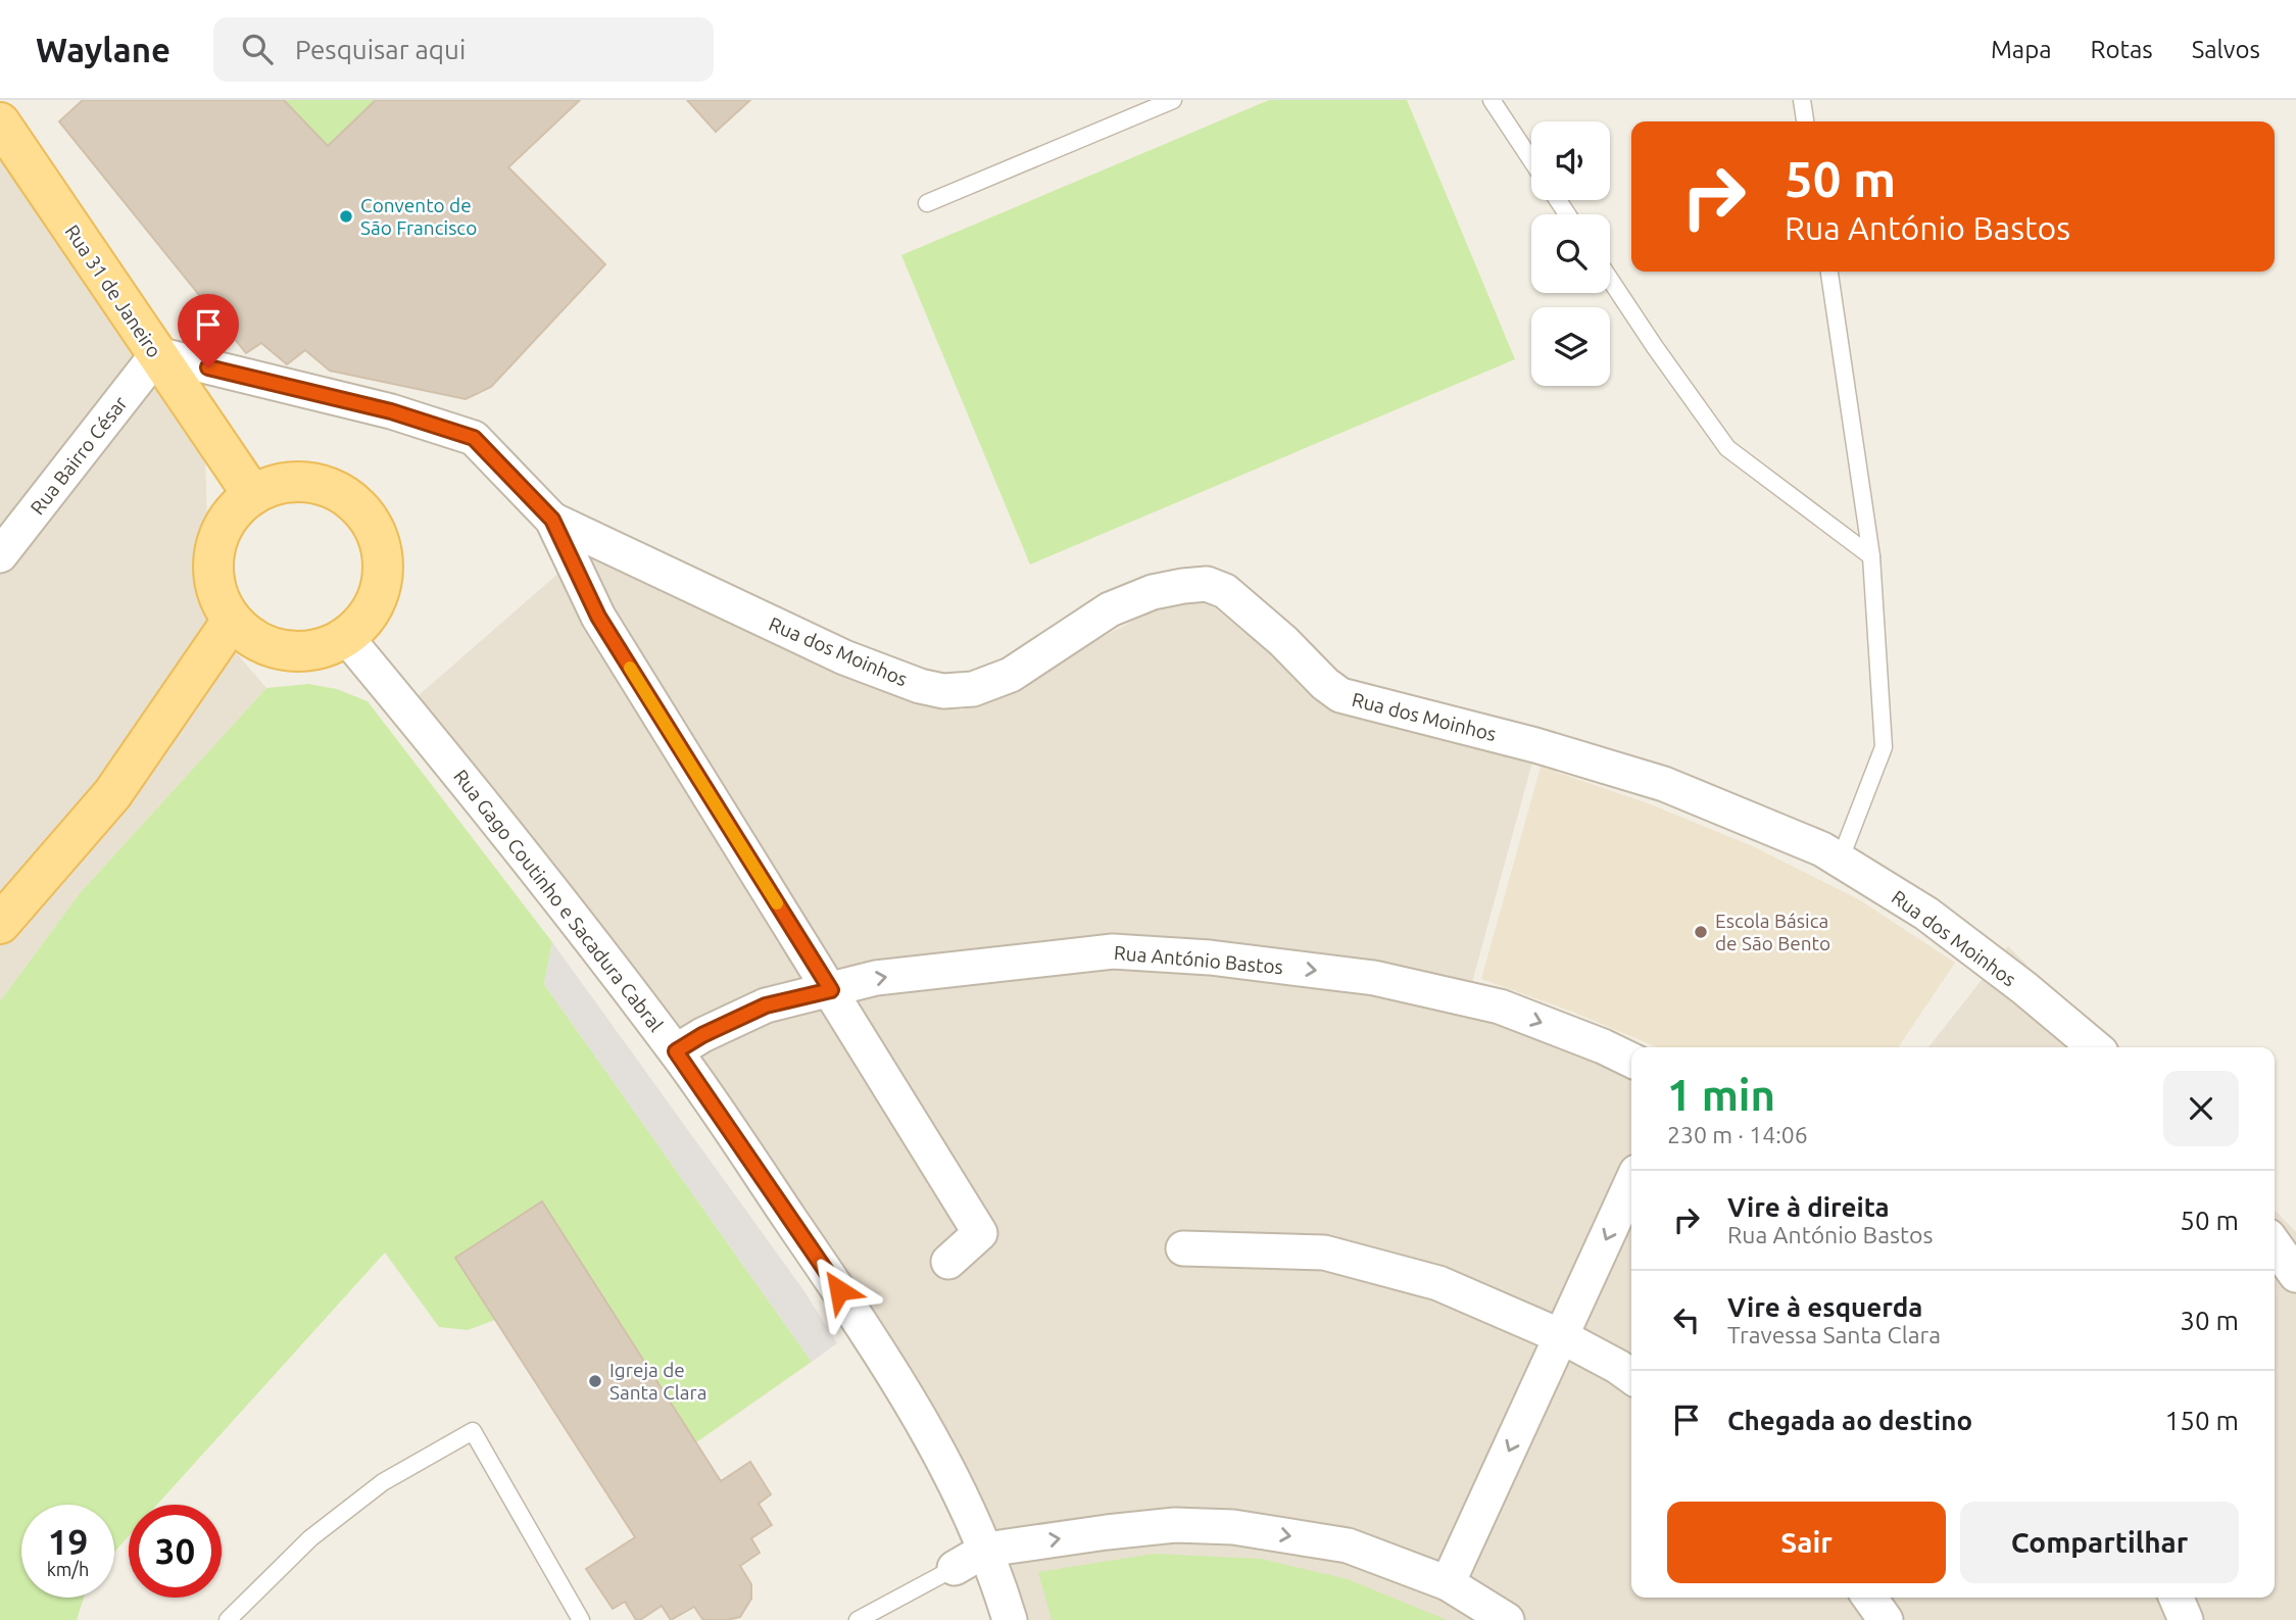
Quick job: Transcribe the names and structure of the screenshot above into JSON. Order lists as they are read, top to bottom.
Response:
{
  "streets": {
    "main road": ["Rua 31 de Janeiro"],
    "street": [
      "Rua Bairro César",
      "Rua dos Moinhos",
      "Rua Gago Coutinho e Sacadura Cabral",
      "Rua António Bastos"
    ]
  },
  "crossings": [
    ["Rua 31 de Janeiro", "Rua Bairro César"],
    ["Rua 31 de Janeiro", "Rua Gago Coutinho e Sacadura Cabral"],
    ["Rua Gago Coutinho e Sacadura Cabral", "Rua António Bastos"]
  ],
  "places": ["Convento de São Francisco", "Escola Básica de São Bento", "Igreja de Santa Clara"],
  "page": {
    "header": "Waylane",
    "search": "Pesquisar aqui",
    "nav": ["Mapa", "Rotas", "Salvos"],
    "turn": ["50 m", "Rua António Bastos"],
    "heading": ["1 min", "230 m · 14:06"],
    "list": [
      {
        "name": "Vire à direita",
        "note": "Rua António Bastos",
        "value": "50 m"
      },
      {
        "name": "Vire à esquerda",
        "note": "Travessa Santa Clara",
        "value": "30 m"
      },
      {
        "name": "Chegada ao destino",
        "value": "150 m"
      }
    ],
    "buttons": ["Sair", "Compartilhar"],
    "speed": "19 km/h",
    "limit": "30"
  }
}
